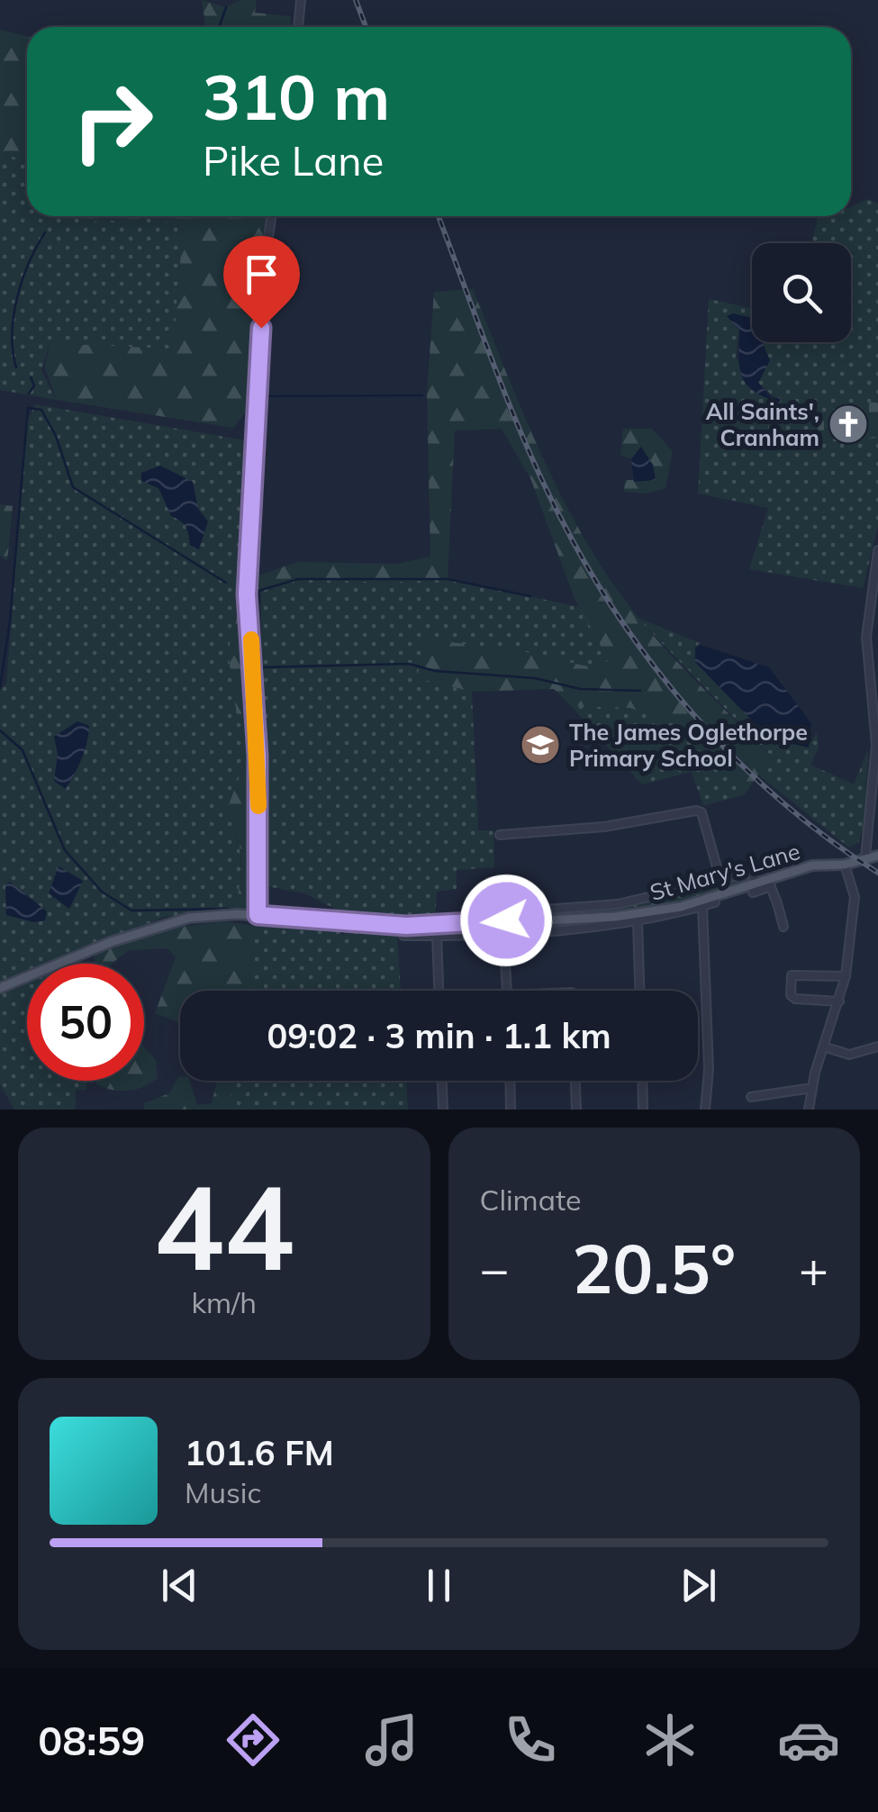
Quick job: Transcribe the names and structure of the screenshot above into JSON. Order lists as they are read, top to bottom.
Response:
{
  "streets": {
    "main road": ["St Mary's Lane"]
  },
  "places": {
    "church": ["All Saints', Cranham"],
    "school or university": ["The James Oglethorpe Primary School"]
  },
  "page": {
    "turn": ["310 m", "Pike Lane"],
    "limit": "50",
    "trip": "09:02 · 3 min · 1.1 km",
    "tile": [
      ["44", "km/h"],
      "Climate"
    ],
    "heat": ["−", "20.5°", "+"],
    "song": ["101.6 FM", "Music"],
    "tabs": "08:59"
  }
}
